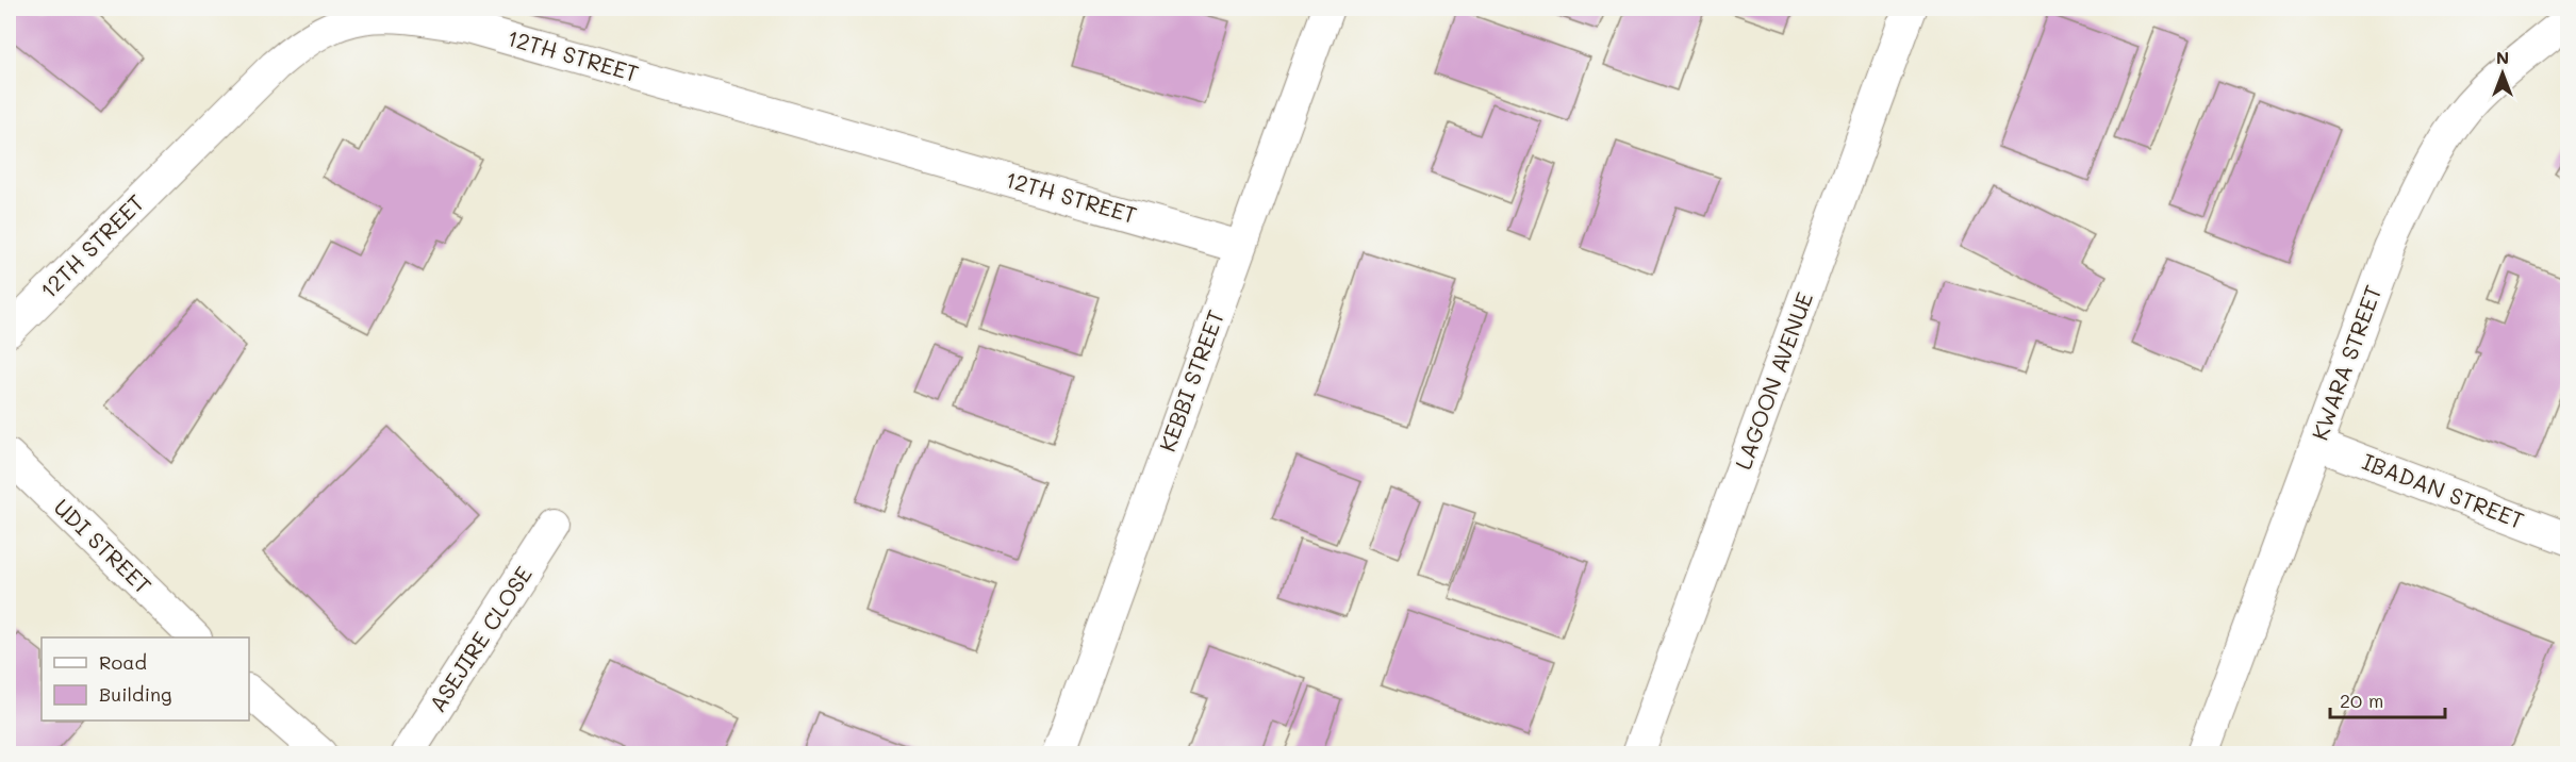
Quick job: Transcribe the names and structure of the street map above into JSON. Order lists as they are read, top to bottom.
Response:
{
  "streets": {
    "street": [
      "12TH STREET",
      "KWARA STREET",
      "KEBBI STREET",
      "LAGOON AVENUE",
      "IBADAN STREET",
      "UDI STREET",
      "ASEJIRE CLOSE"
    ]
  },
  "crossings": [
    ["12TH STREET", "KEBBI STREET"],
    ["KWARA STREET", "IBADAN STREET"]
  ],
  "legend": ["Road", "Building"],
  "scale_bar": "20 m",
  "north": "top"
}
